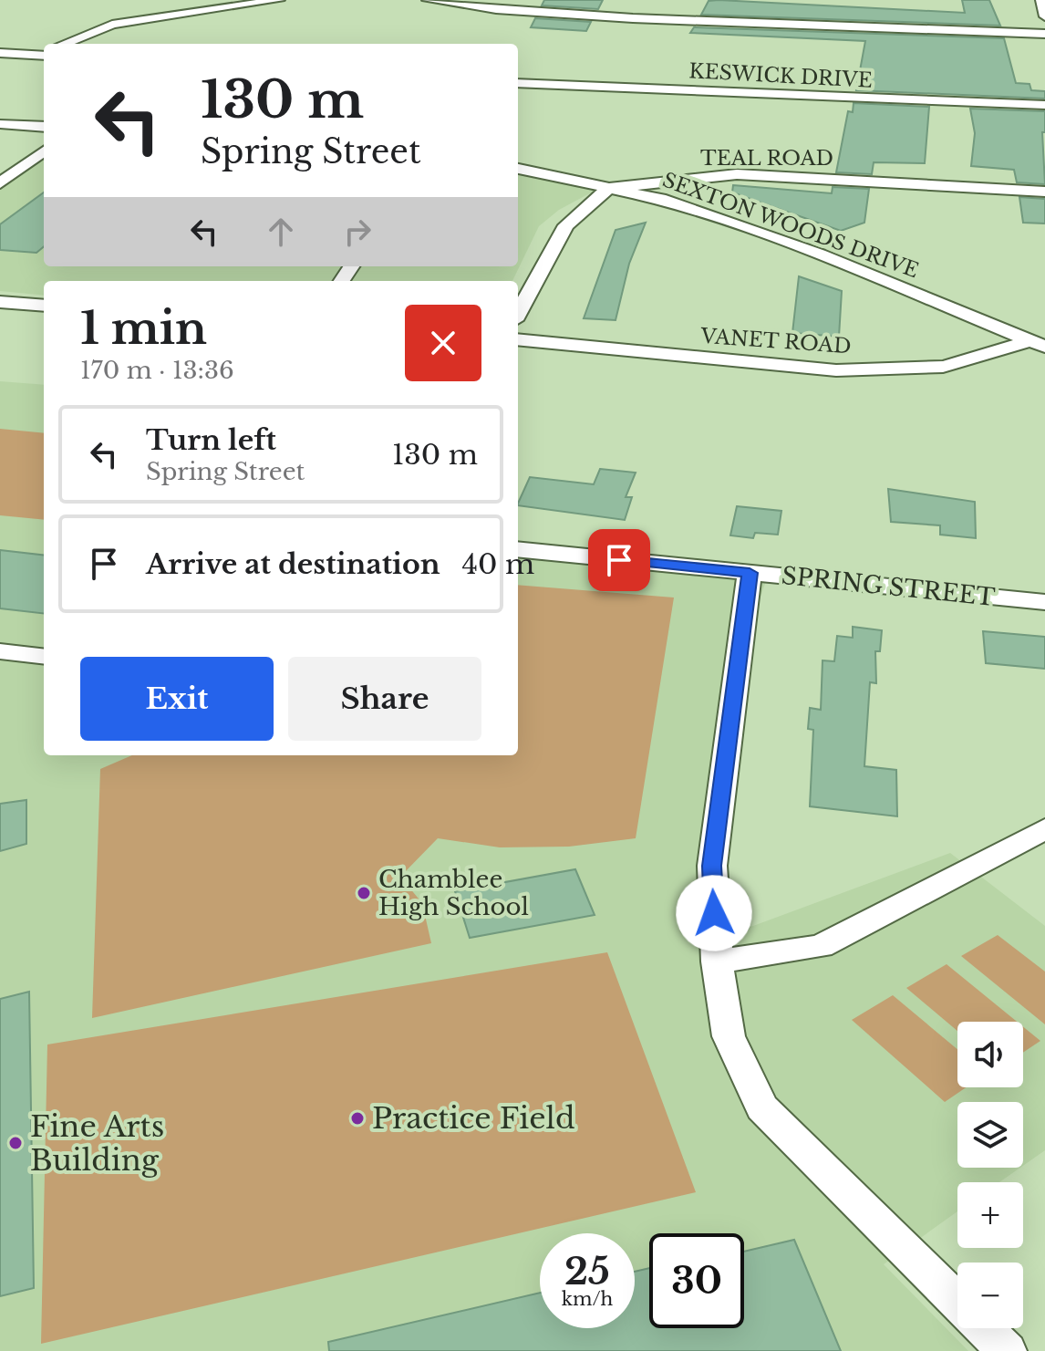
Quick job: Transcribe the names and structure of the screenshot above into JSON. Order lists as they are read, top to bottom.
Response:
{
  "streets": {
    "street": [
      "KESWICK DRIVE",
      "TEAL ROAD",
      "SEXTON WOODS DRIVE",
      "VANET ROAD",
      "SPRING STREET"
    ]
  },
  "crossings": [
    ["TEAL ROAD", "SEXTON WOODS DRIVE"],
    ["SEXTON WOODS DRIVE", "VANET ROAD"]
  ],
  "places": ["Chamblee High School", "Practice Field", "Fine Arts Building"],
  "page": {
    "turn": ["130 m", "Spring Street"],
    "heading": ["1 min", "170 m · 13:36"],
    "list": [
      {
        "name": "Turn left",
        "note": "Spring Street",
        "value": "130 m"
      },
      {
        "name": "Arrive at destination",
        "value": "40 m"
      }
    ],
    "buttons": ["Exit", "Share"],
    "map_buttons": ["+", "−"],
    "speed": "25 km/h",
    "limit": "30"
  }
}
